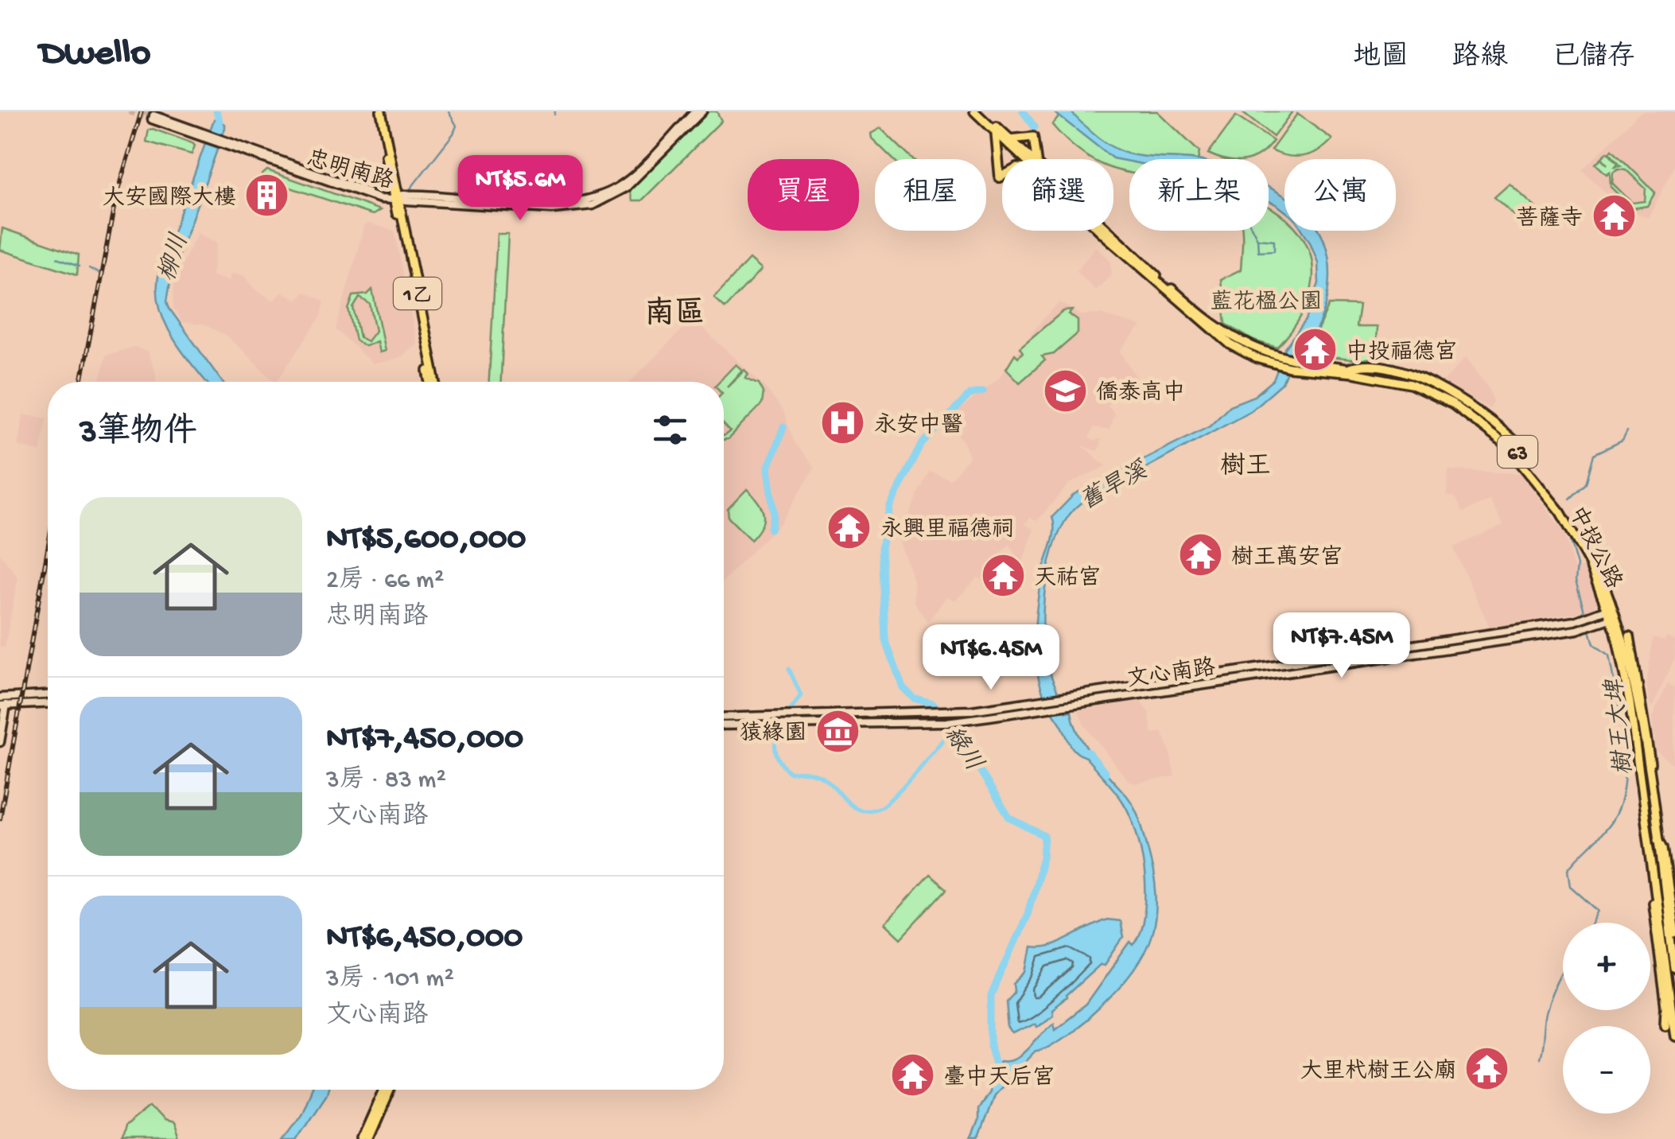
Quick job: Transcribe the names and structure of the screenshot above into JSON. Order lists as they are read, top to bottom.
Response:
{
  "streets": {
    "main road": [
      "忠明南路",
      "1乙",
      "63",
      "中投公路",
      "文心南路"
    ]
  },
  "crossings": [
    ["忠明南路", "1乙"],
    ["63", "中投公路"]
  ],
  "districts": ["南區", "樹王"],
  "water": [
    "柳川",
    "舊旱溪",
    "樹王大埤",
    "綠川"
  ],
  "parks": ["藍花楹公園"],
  "places": {
    "building": ["大安國際大樓"],
    "temple": [
      "菩薩寺",
      "中投福德宮",
      "永興里福德祠",
      "樹王萬安宮",
      "天祐宮",
      "大里杙樹王公廟",
      "臺中天后宮"
    ],
    "school or university": ["僑泰高中"],
    "hospital": ["永安中醫"],
    "museum": ["猿緣園"]
  },
  "page": {
    "header": "Dwello",
    "nav": ["地圖", "路線", "已儲存"],
    "price": ["NT$5.6M", "NT$7.45M", "NT$6.45M"],
    "chip": [
      "買屋",
      "租屋",
      "篩選",
      "新上架",
      "公寓"
    ],
    "heading": "3筆物件",
    "list": [
      {
        "name": "NT$5,600,000",
        "note": "2房 · 66 m² · 忠明南路"
      },
      {
        "name": "NT$7,450,000",
        "note": "3房 · 83 m² · 文心南路"
      },
      {
        "name": "NT$6,450,000",
        "note": "3房 · 101 m² · 文心南路"
      }
    ],
    "map_buttons": ["+", "−"]
  }
}
